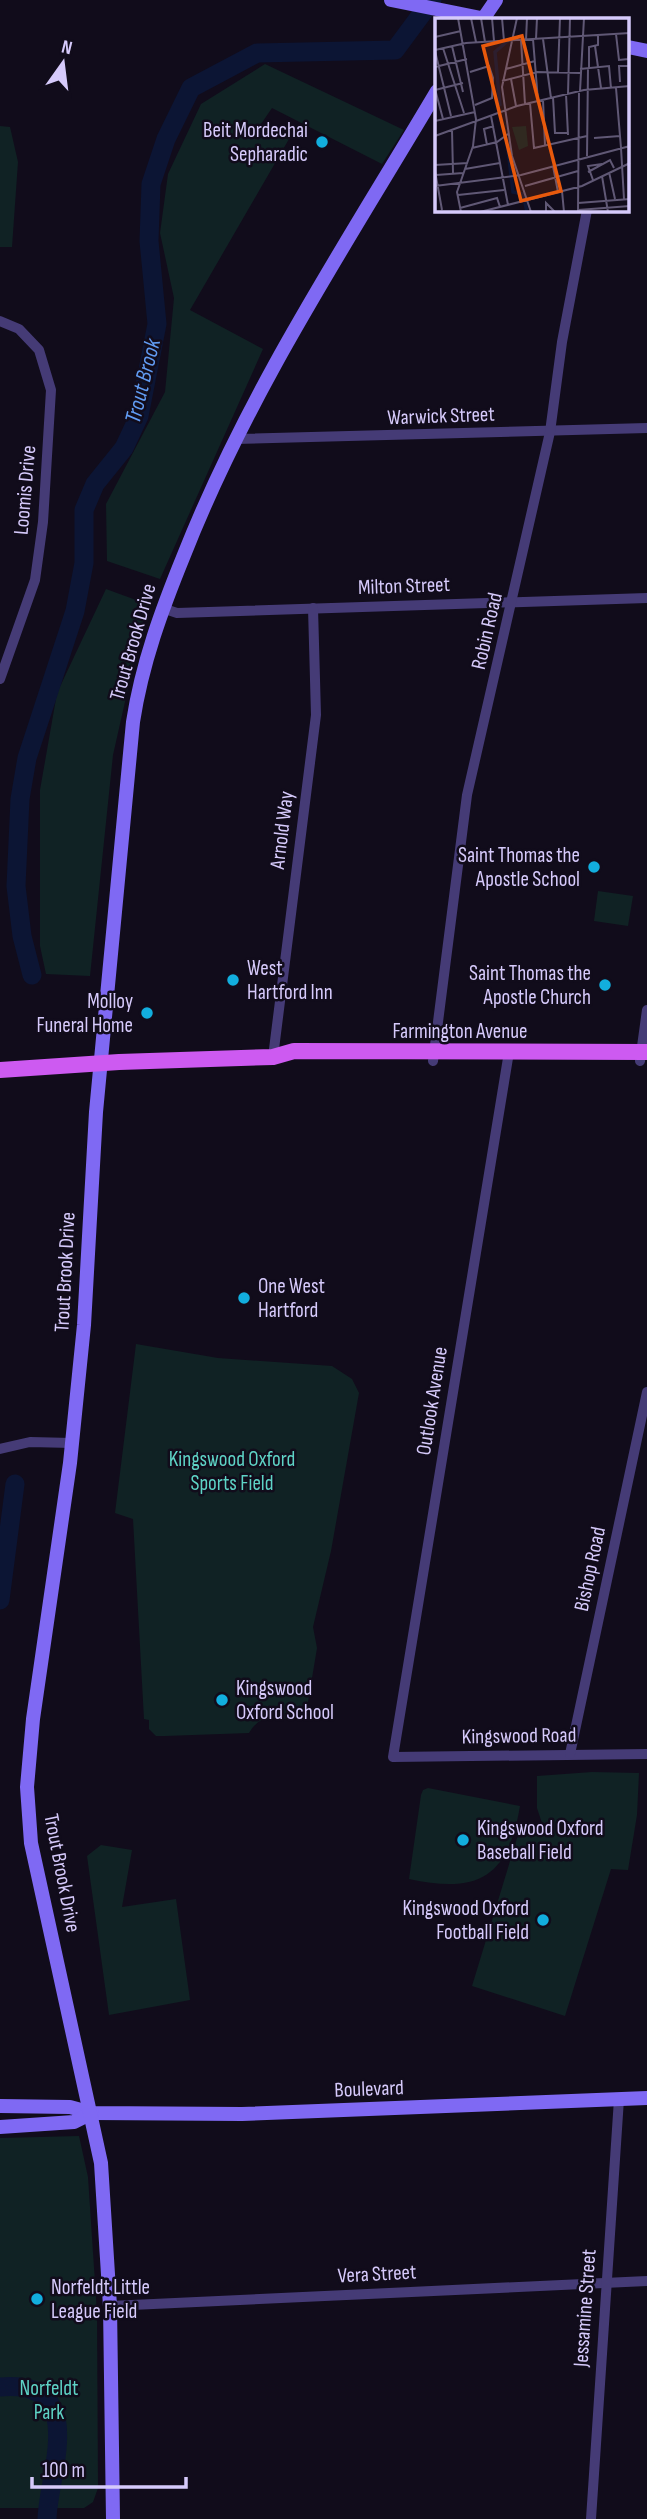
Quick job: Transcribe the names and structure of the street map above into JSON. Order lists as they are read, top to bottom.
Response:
{
  "streets": {
    "main road": ["Trout Brook Drive", "Farmington Avenue", "Boulevard"],
    "street": [
      "Warwick Street",
      "Loomis Drive",
      "Milton Street",
      "Robin Road",
      "Arnold Way",
      "Outlook Avenue",
      "Bishop Road",
      "Kingswood Road",
      "Vera Street",
      "Jessamine Street"
    ]
  },
  "crossings": [
    ["Warwick Street", "Robin Road"],
    ["Warwick Street", "Trout Brook Drive"],
    ["Milton Street", "Robin Road"],
    ["Milton Street", "Trout Brook Drive"],
    ["Milton Street", "Arnold Way"],
    ["Robin Road", "Farmington Avenue"],
    ["Trout Brook Drive", "Farmington Avenue"],
    ["Trout Brook Drive", "Boulevard"],
    ["Trout Brook Drive", "Vera Street"],
    ["Arnold Way", "Farmington Avenue"],
    ["Farmington Avenue", "Outlook Avenue"],
    ["Outlook Avenue", "Kingswood Road"],
    ["Bishop Road", "Kingswood Road"],
    ["Boulevard", "Jessamine Street"],
    ["Vera Street", "Jessamine Street"]
  ],
  "water": ["Trout Brook"],
  "parks": ["Kingswood Oxford Sports Field", "Norfeldt Park"],
  "places": [
    "Beit Mordechai Sepharadic",
    "Saint Thomas the Apostle School",
    "West Hartford Inn",
    "Saint Thomas the Apostle Church",
    "Molloy Funeral Home",
    "One West Hartford",
    "Kingswood Oxford School",
    "Kingswood Oxford Baseball Field",
    "Kingswood Oxford Football Field",
    "Norfeldt Little League Field"
  ],
  "scale_bar": "100 m",
  "north": "top"
}
